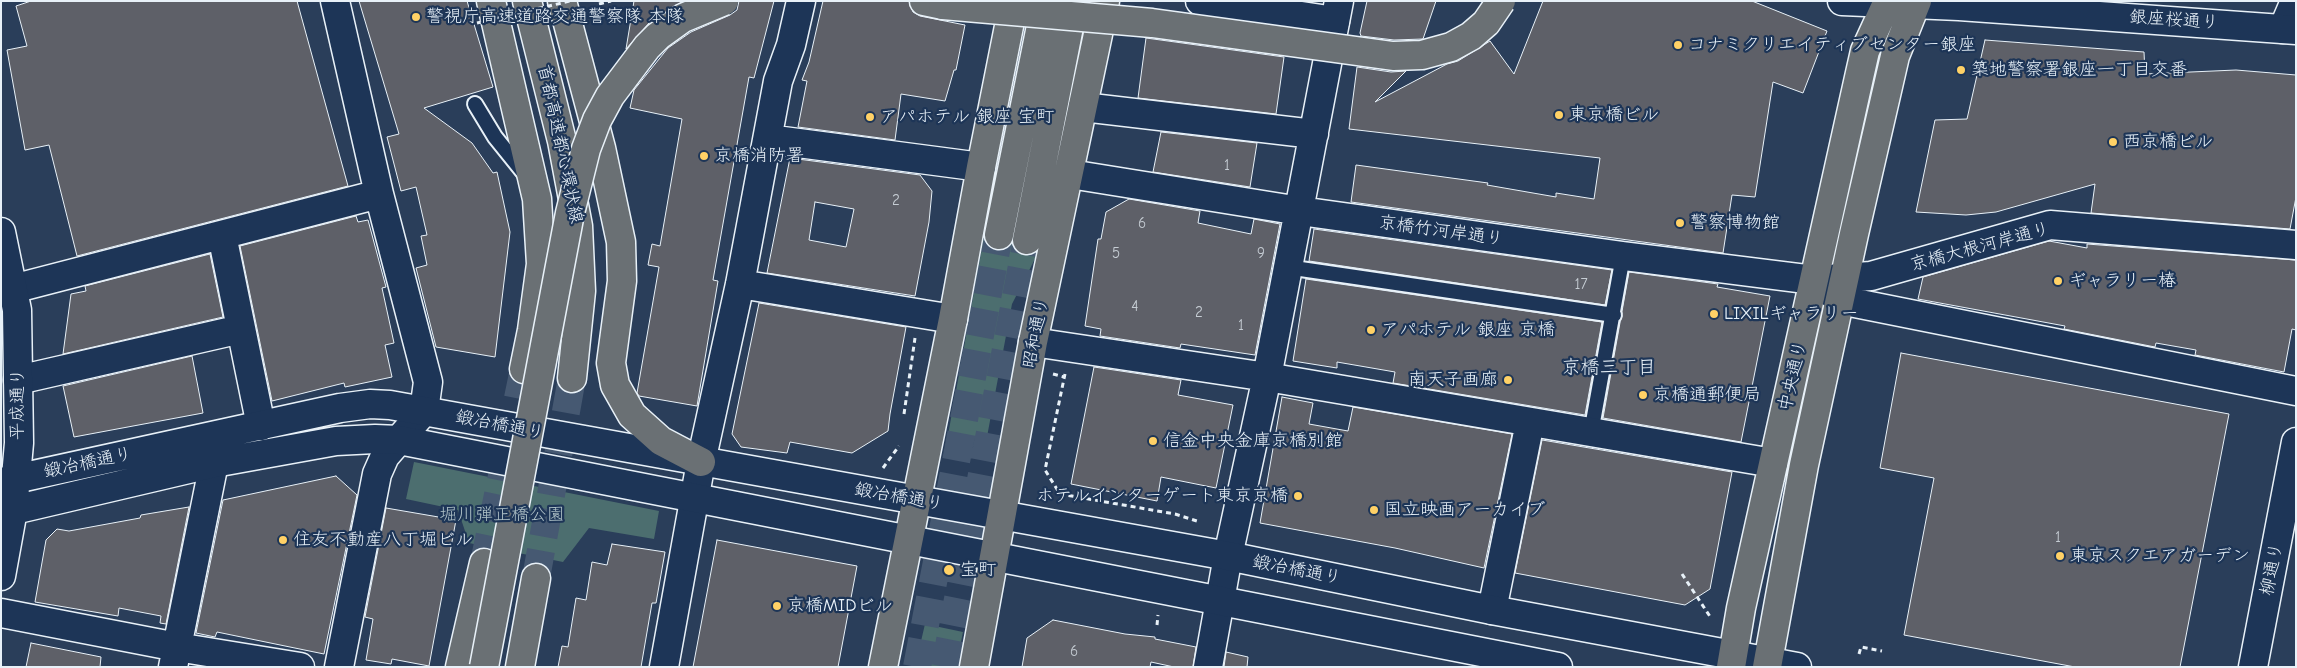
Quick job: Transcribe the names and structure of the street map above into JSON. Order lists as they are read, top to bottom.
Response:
{
  "streets": {
    "main road": ["首都高速都心環状線", "昭和通り", "中央通り"],
    "street": [
      "銀座桜通り",
      "京橋竹河岸通り",
      "京橋大根河岸通り",
      "平成通り",
      "鍛冶橋通り",
      "柳通り"
    ]
  },
  "crossings": [
    ["銀座桜通り", "中央通り"],
    ["京橋竹河岸通り", "京橋大根河岸通り"],
    ["京橋竹河岸通り", "昭和通り"],
    ["京橋竹河岸通り", "中央通り"],
    ["京橋大根河岸通り", "中央通り"],
    ["昭和通り", "鍛冶橋通り"],
    ["中央通り", "鍛冶橋通り"],
    ["平成通り", "鍛冶橋通り"]
  ],
  "districts": ["京橋三丁目"],
  "parks": ["堀川弾正橋公園"],
  "places": [
    "警視庁高速道路交通警察隊 本隊",
    "コナミクリエイティブセンター銀座",
    "築地警察署銀座一丁目交番",
    "東京橋ビル",
    "アパホテル 銀座 宝町",
    "西京橋ビル",
    "京橋消防署",
    "警察博物館",
    "ギャラリー椿",
    "LIXILギャラリー",
    "アパホテル 銀座 京橋",
    "南天子画廊",
    "京橋通郵便局",
    "信金中央金庫京橋別館",
    "ホテルインターゲート東京京橋",
    "国立映画アーカイブ",
    "住友不動産八丁堀ビル",
    "東京スクエアガーデン",
    "宝町",
    "京橋MIDビル"
  ],
  "house_numbers": [
    "1",
    "2",
    "6",
    "5",
    "9",
    "17",
    "4",
    "2",
    "1",
    "1",
    "6"
  ]
}
